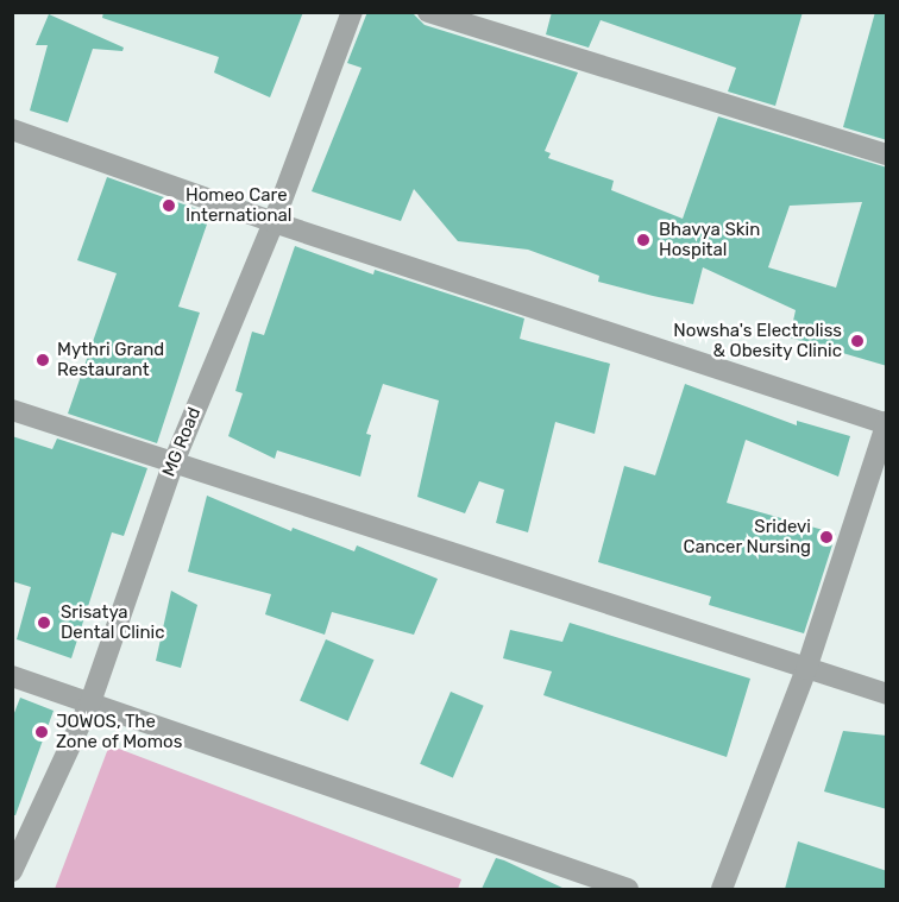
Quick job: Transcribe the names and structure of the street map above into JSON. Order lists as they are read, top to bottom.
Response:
{
  "streets": {
    "street": ["MG Road"]
  },
  "places": [
    "Homeo Care International",
    "Bhavya Skin Hospital",
    "Nowsha's Electroliss & Obesity Clinic",
    "Mythri Grand Restaurant",
    "Sridevi Cancer Nursing",
    "Srisatya Dental Clinic",
    "JOWOS, The Zone of Momos"
  ]
}
